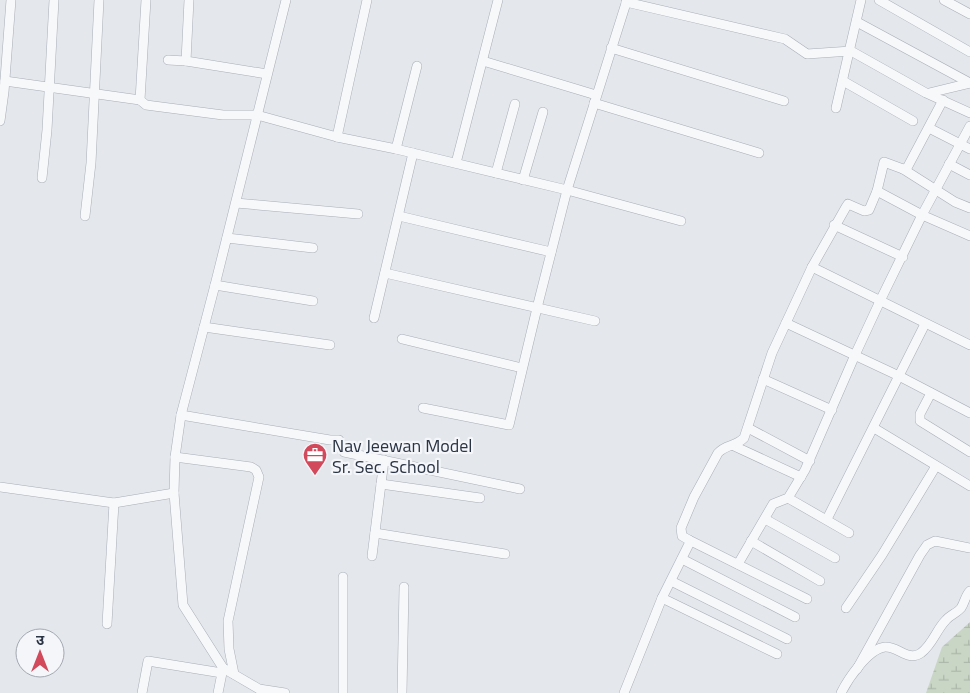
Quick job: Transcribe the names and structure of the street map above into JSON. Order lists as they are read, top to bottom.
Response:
{
  "places": {
    "office": ["Nav Jeewan Model Sr. Sec. School"]
  },
  "north": "top"
}
